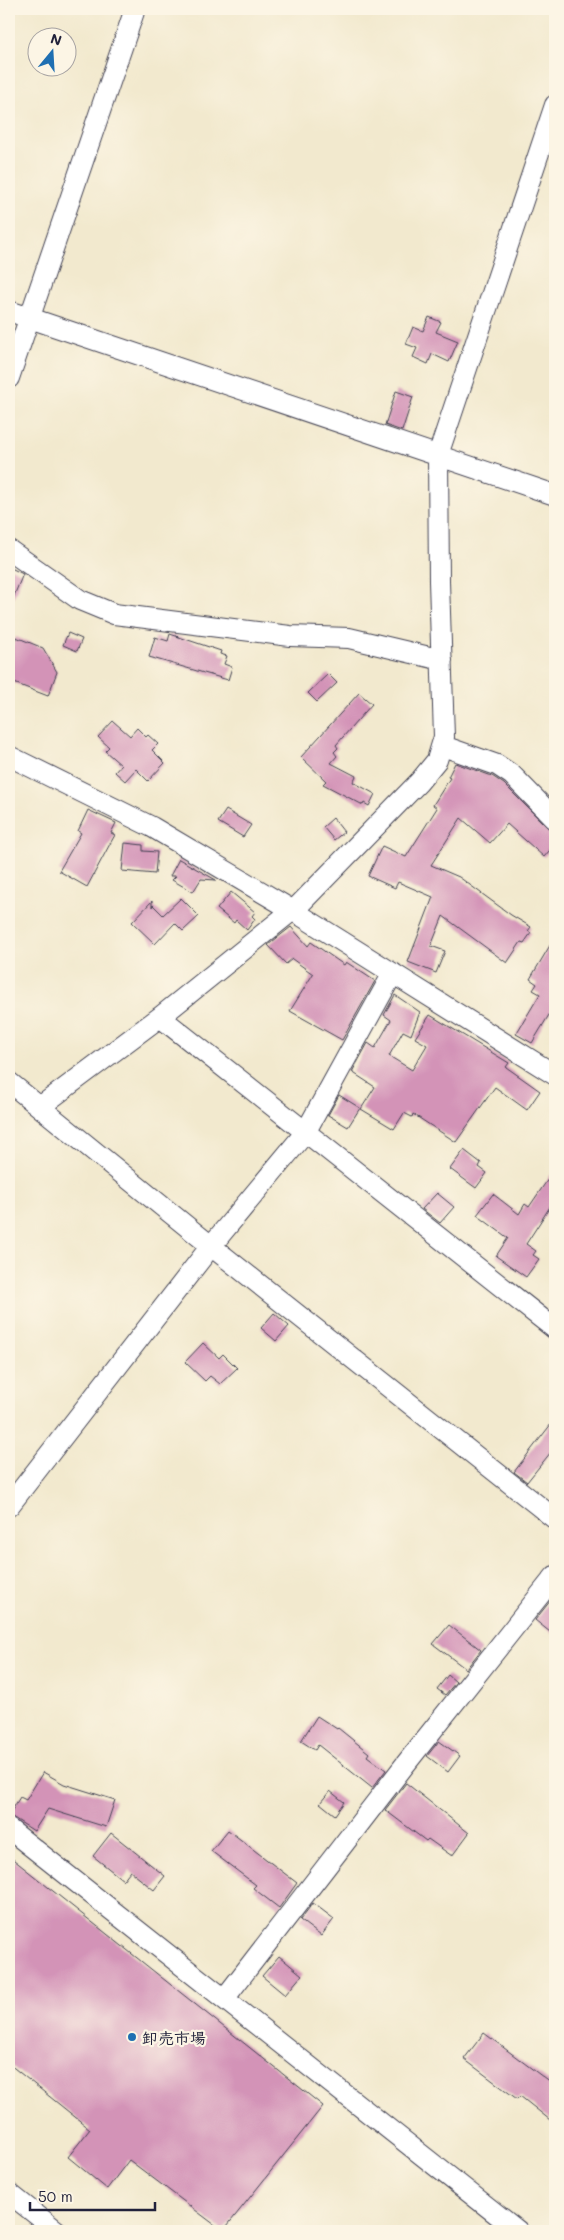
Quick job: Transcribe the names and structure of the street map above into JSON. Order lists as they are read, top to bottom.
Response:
{
  "places": ["卸売市場"],
  "scale_bar": "50 m",
  "north": "top"
}
